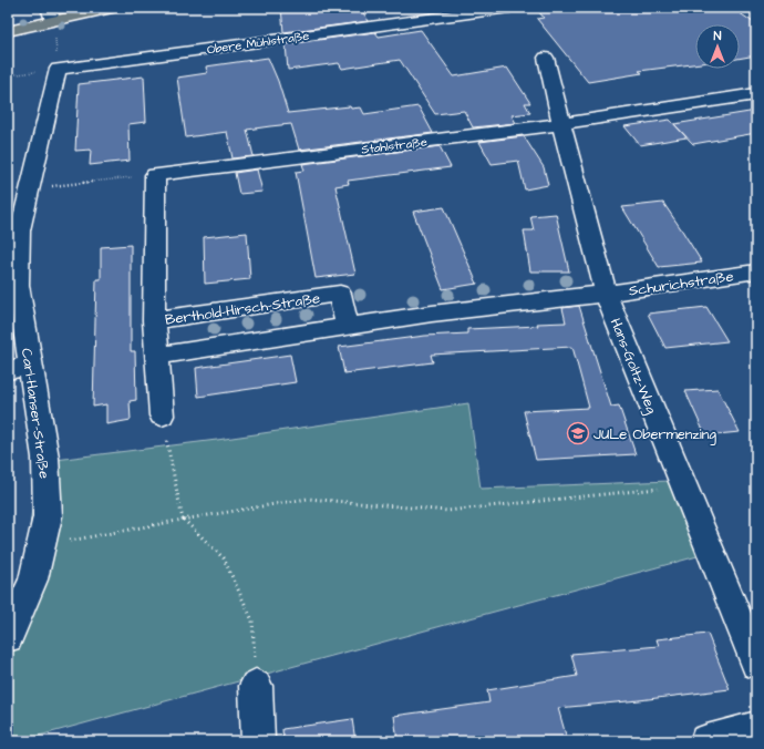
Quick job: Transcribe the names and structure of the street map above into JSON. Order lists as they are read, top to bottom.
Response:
{
  "streets": {
    "street": [
      "Obere Mühlstraße",
      "Stahlstraße",
      "Schurichstraße",
      "Berthold-Hirsch-Straße",
      "Hans-Goltz-Weg",
      "Carl-Hanser-Straße"
    ]
  },
  "crossings": [
    ["Obere Mühlstraße", "Carl-Hanser-Straße"],
    ["Stahlstraße", "Hans-Goltz-Weg"],
    ["Schurichstraße", "Hans-Goltz-Weg"]
  ],
  "places": {
    "school or university": ["JULe Obermenzing"]
  },
  "north": "top"
}
